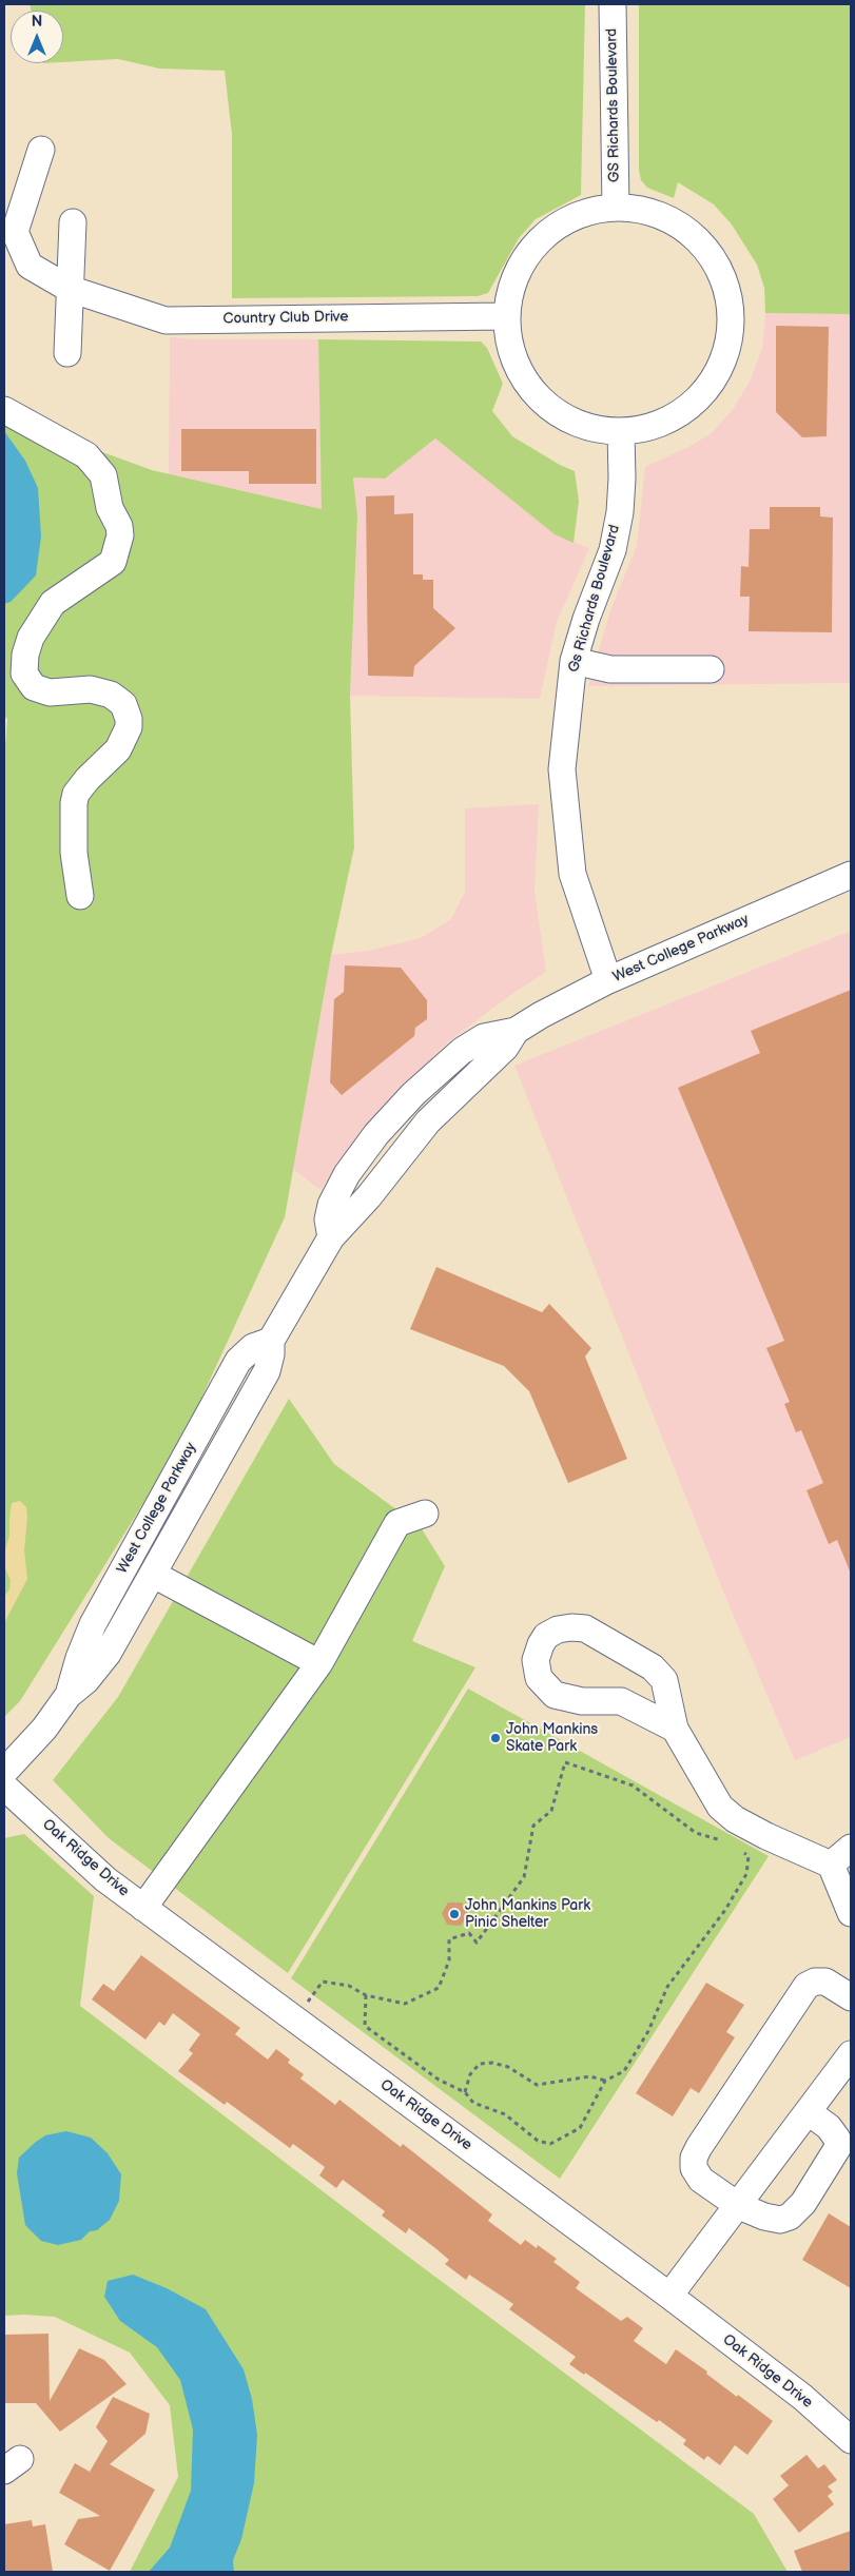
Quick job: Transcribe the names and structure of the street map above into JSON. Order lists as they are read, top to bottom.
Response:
{
  "streets": {
    "street": [
      "GS Richards Boulevard",
      "Country Club Drive",
      "Gs Richards Boulevard",
      "West College Parkway",
      "Oak Ridge Drive"
    ]
  },
  "crossings": [
    ["Gs Richards Boulevard", "West College Parkway"]
  ],
  "places": ["John Mankins Skate Park", "John Mankins Park Pinic Shelter"],
  "north": "top"
}
